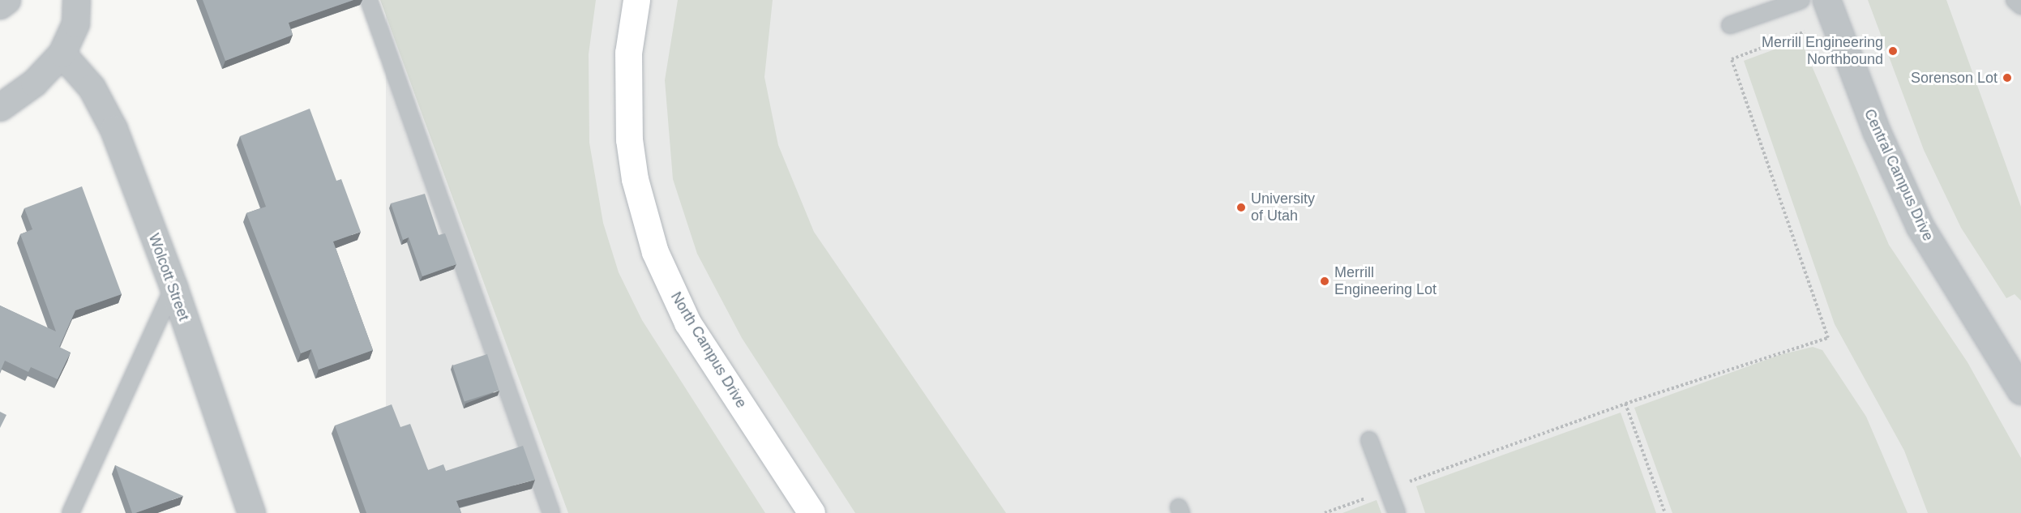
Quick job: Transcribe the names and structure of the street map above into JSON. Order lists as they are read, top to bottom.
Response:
{
  "streets": {
    "main road": ["North Campus Drive"],
    "street": ["Central Campus Drive", "Wolcott Street"]
  },
  "places": [
    "Merrill Engineering Northbound",
    "Sorenson Lot",
    "University of Utah",
    "Merrill Engineering Lot"
  ]
}
